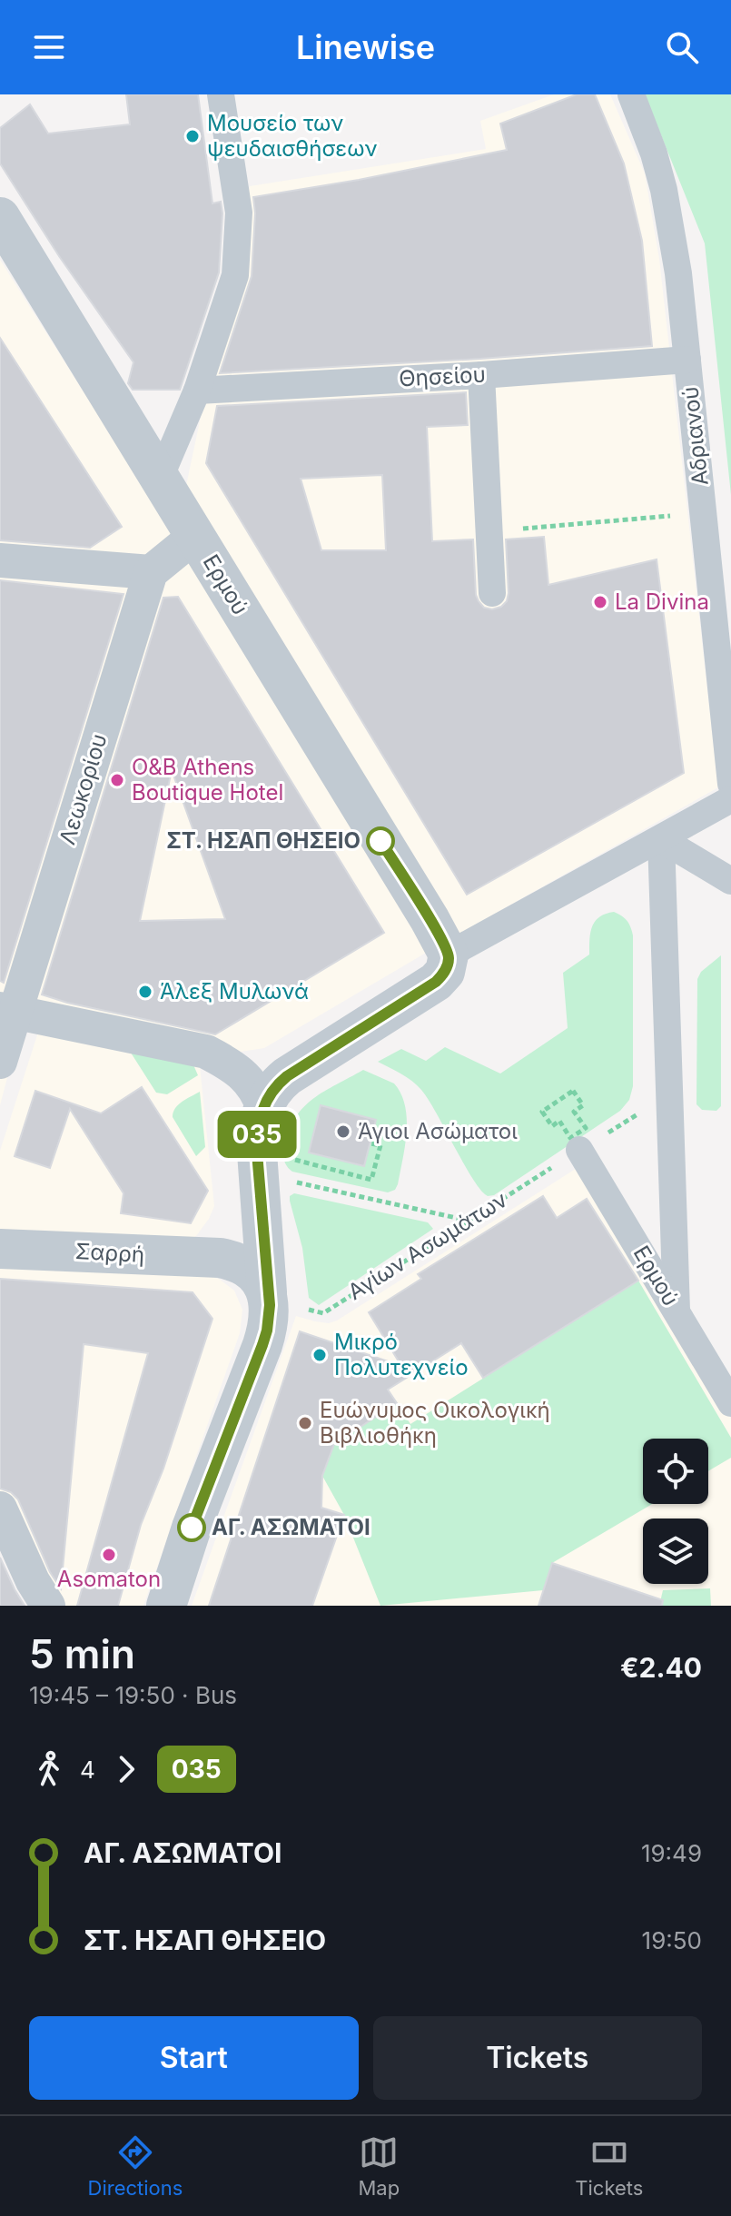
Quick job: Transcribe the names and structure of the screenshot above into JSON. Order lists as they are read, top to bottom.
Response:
{
  "streets": {
    "street": [
      "Θησείου",
      "Αδριανού",
      "Ερμού",
      "Λεωκορίου",
      "Σαρρή"
    ],
    "path": ["Αγίων Ασωμάτων"]
  },
  "crossings": [
    ["Θησείου", "Αδριανού"]
  ],
  "places": [
    "Μουσείο των ψευδαισθήσεων",
    "La Divina",
    "O&B Athens Boutique Hotel",
    "ΣΤ. ΗΣΑΠ ΘΗΣΕΙΟ",
    "Άλεξ Μυλωνά",
    "Άγιοι Ασώματοι",
    "Μικρό Πολυτεχνείο",
    "Ευώνυμος Οικολογική Βιβλιοθήκη",
    "ΑΓ. ΑΣΩΜΑΤΟΙ",
    "Asomaton"
  ],
  "lines": ["bus line 035"],
  "page": {
    "header": "Linewise",
    "on_map": "035",
    "heading": ["5 min", "19:45 – 19:50 · Bus", "€2.40"],
    "legs": ["4", "035"],
    "list": [
      {
        "name": "ΑΓ. ΑΣΩΜΑΤΟΙ",
        "value": "19:49"
      },
      {
        "name": "ΣΤ. ΗΣΑΠ ΘΗΣΕΙΟ",
        "value": "19:50"
      }
    ],
    "buttons": ["Start", "Tickets"],
    "tabs": ["Directions", "Map", "Tickets"]
  }
}
